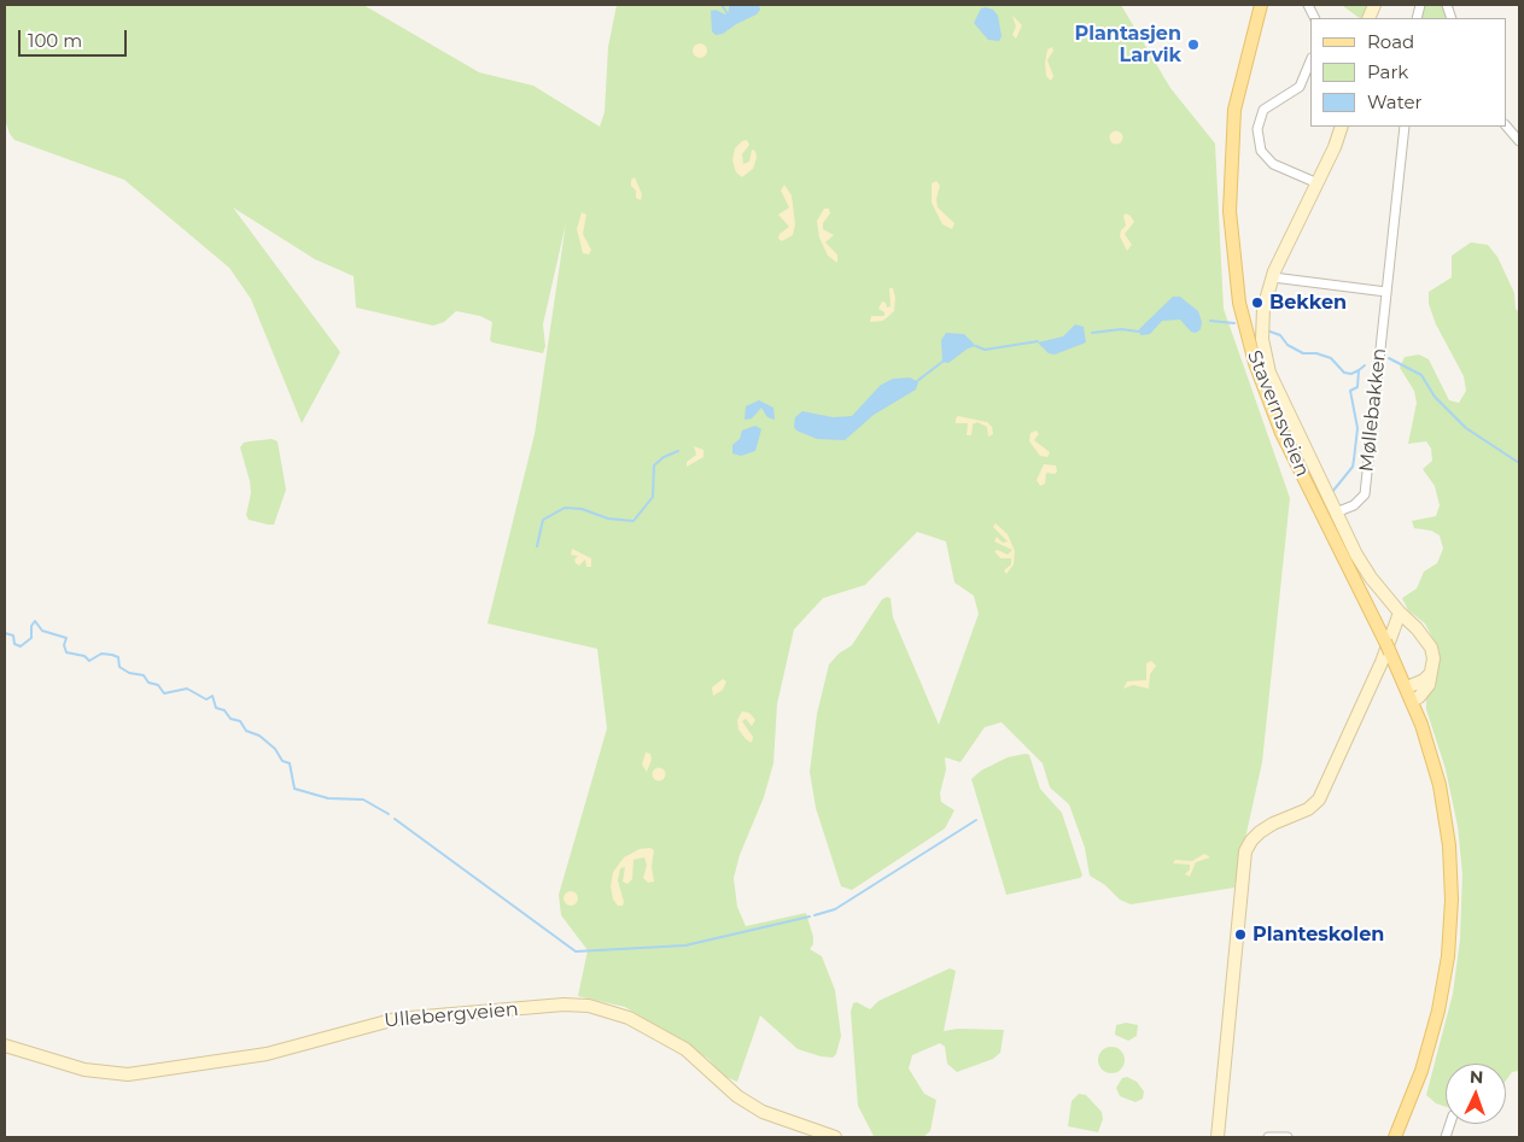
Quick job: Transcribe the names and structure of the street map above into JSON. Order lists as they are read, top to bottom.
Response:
{
  "streets": {
    "main road": ["Stavernsveien"],
    "street": ["Møllebakken", "Ullebergveien"]
  },
  "places": ["Plantasjen Larvik", "Bekken", "Planteskolen"],
  "legend": ["Road", "Park", "Water"],
  "scale_bar": "100 m",
  "north": "top"
}
